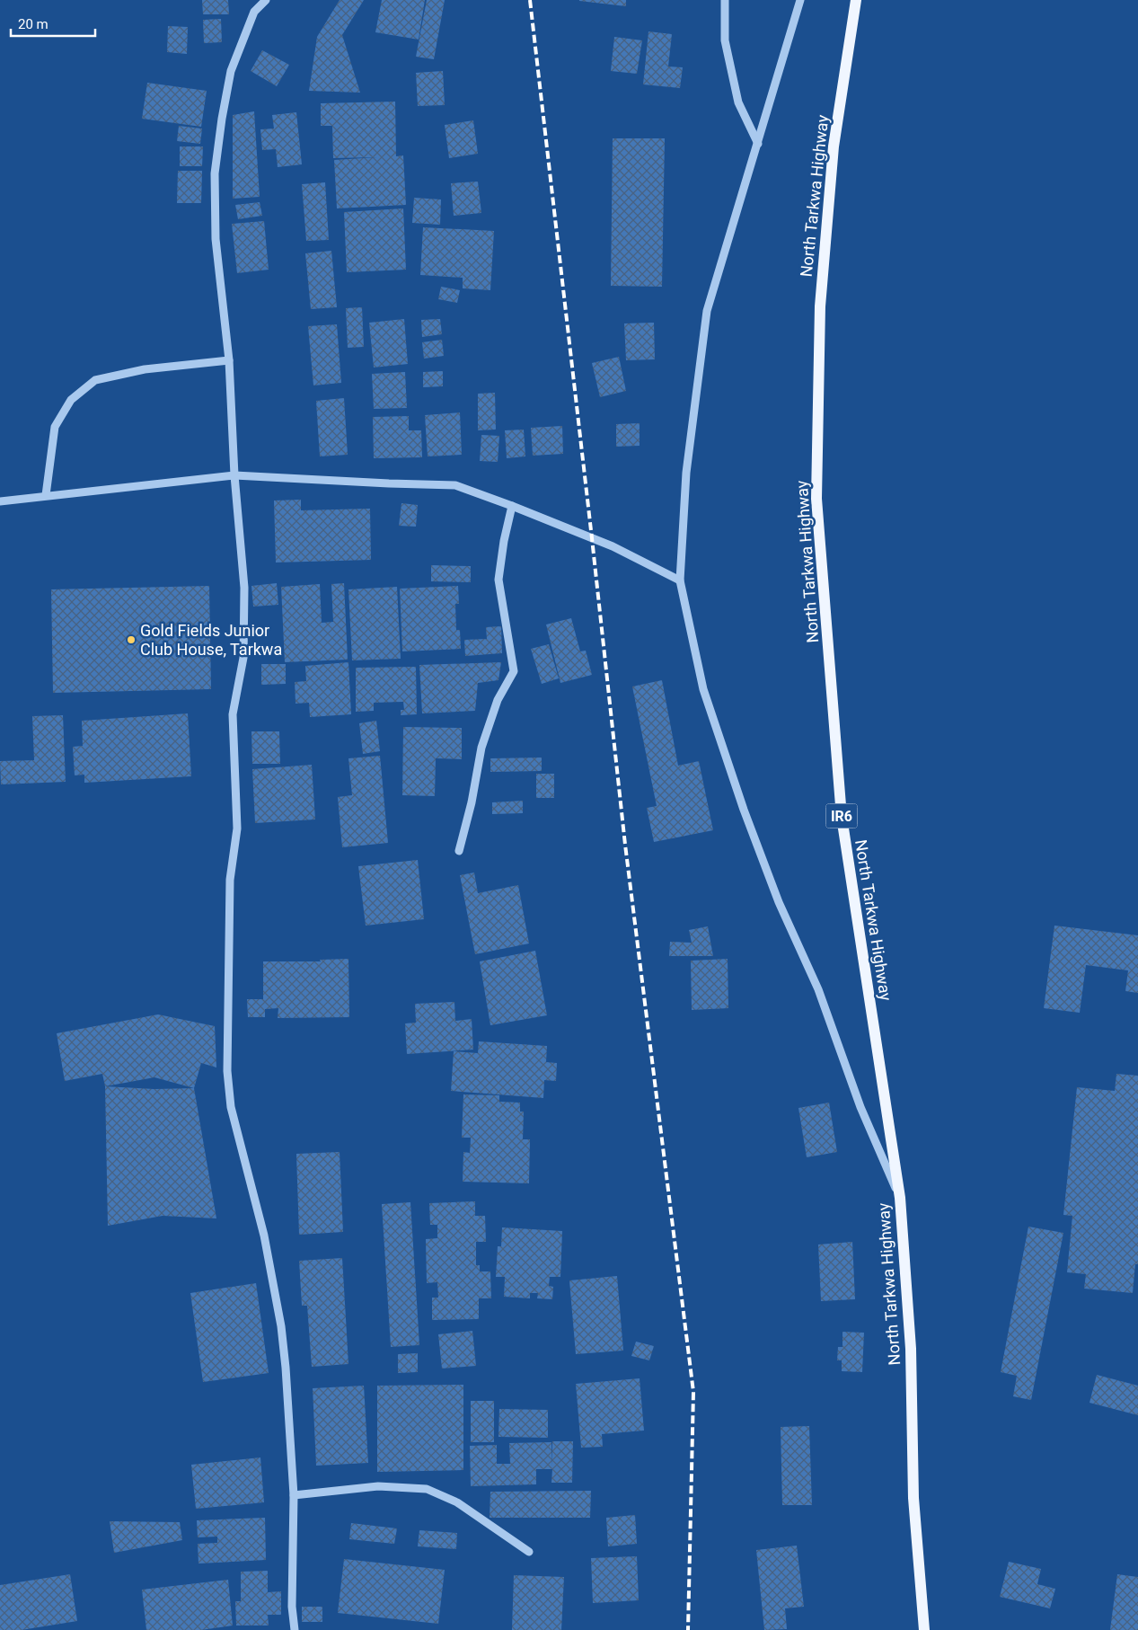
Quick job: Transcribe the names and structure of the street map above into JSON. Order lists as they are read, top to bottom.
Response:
{
  "streets": {
    "main road": ["North Tarkwa Highway", "IR6"]
  },
  "places": ["Gold Fields Junior Club House, Tarkwa"],
  "scale_bar": "20 m"
}
